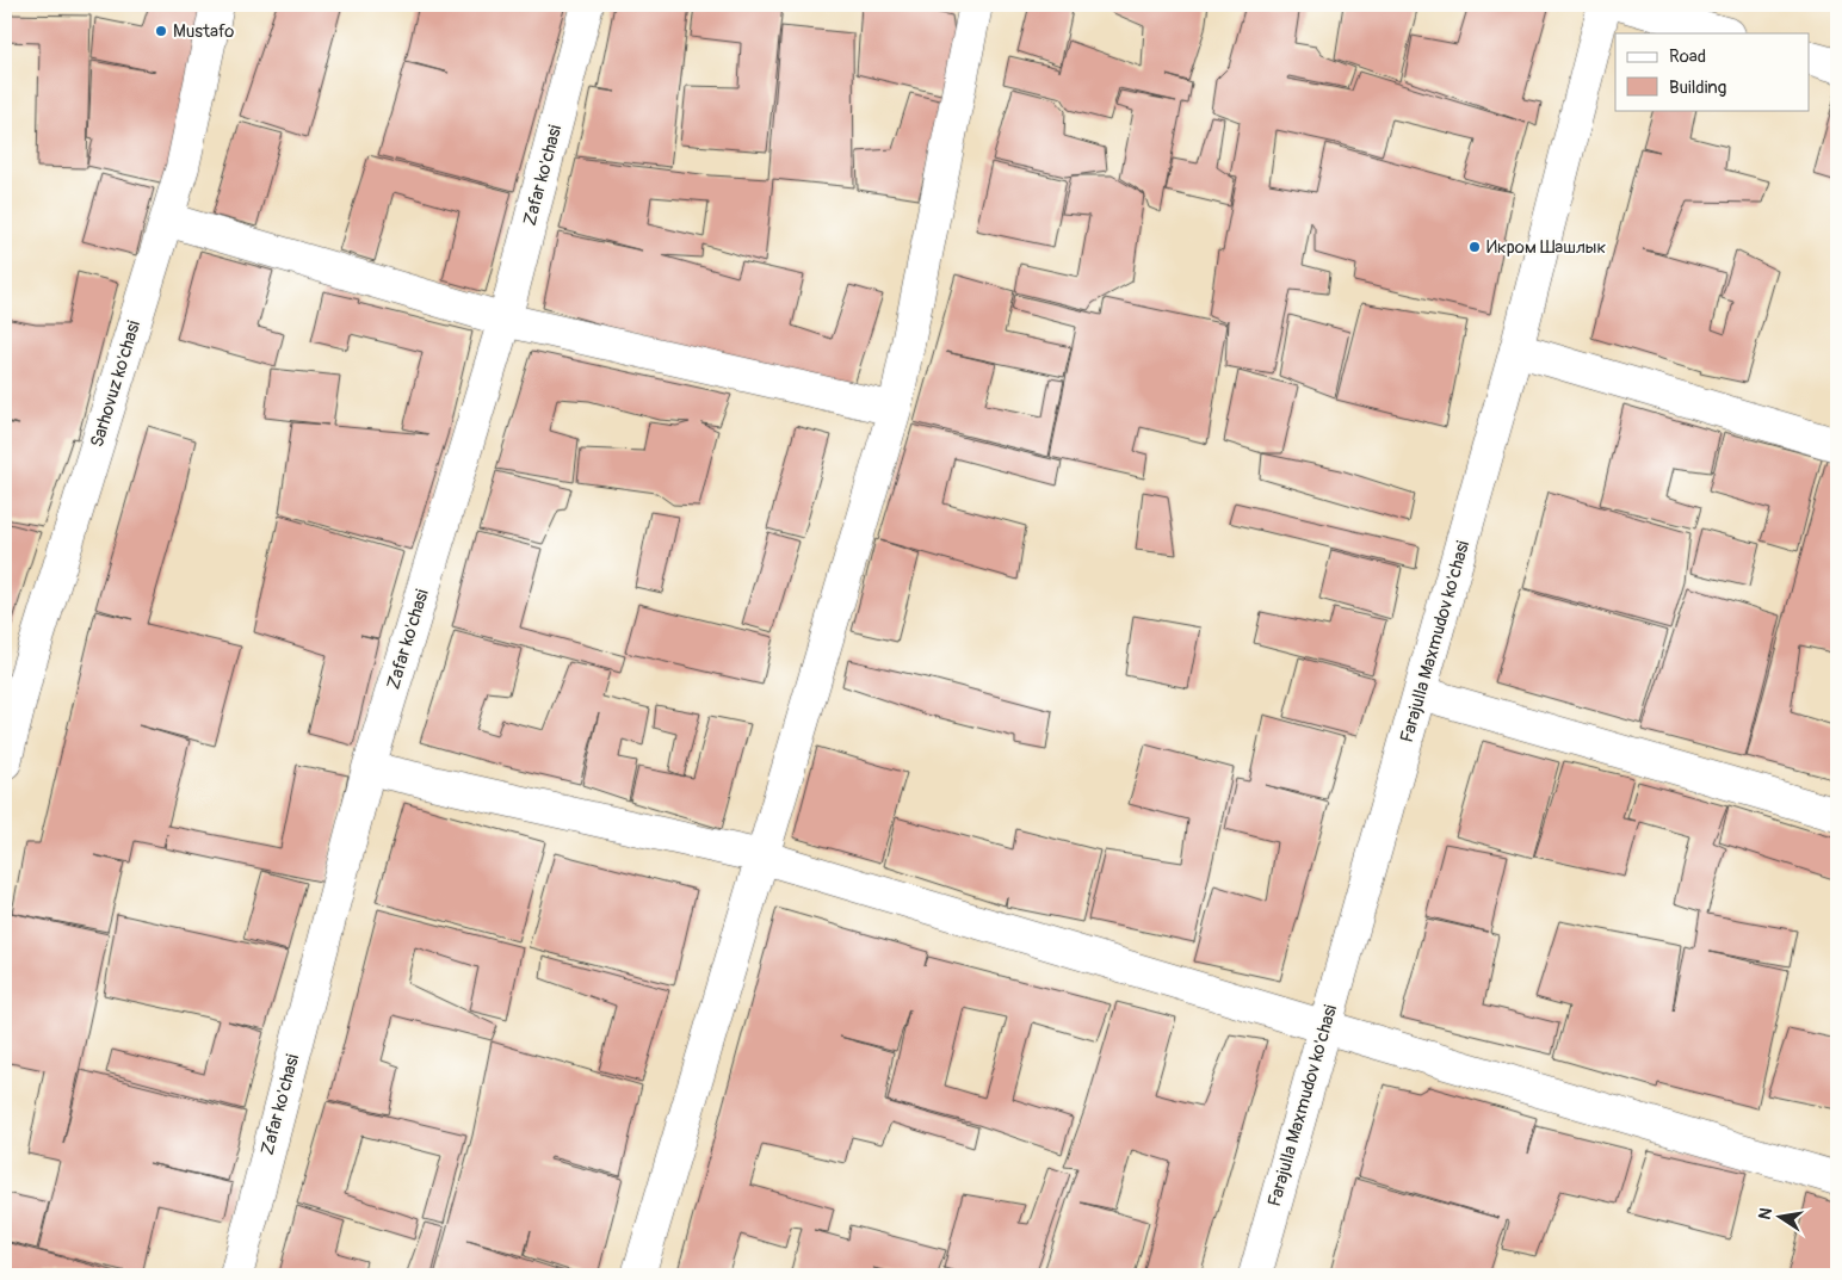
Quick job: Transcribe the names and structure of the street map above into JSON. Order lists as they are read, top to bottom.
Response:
{
  "streets": {
    "street": ["Zafar ko'chasi", "Sarhovuz ko'chasi", "Farajulla Maxmudov ko'chasi"]
  },
  "places": ["Mustafo", "Икром Шашлык"],
  "legend": ["Road", "Building"],
  "north": "left"
}
